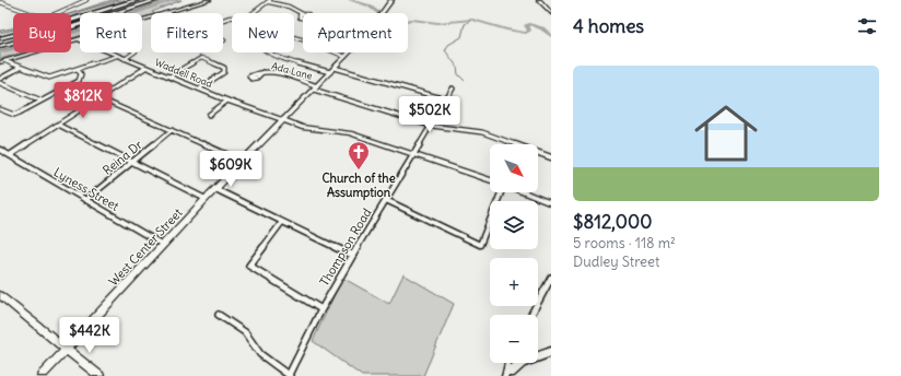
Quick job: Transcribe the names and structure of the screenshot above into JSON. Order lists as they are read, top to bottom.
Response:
{
  "streets": {
    "main road": ["Waddell Road", "West Center Street"],
    "street": [
      "Ada Lane",
      "Reina Dr",
      "Lyness Street",
      "Thompson Road"
    ]
  },
  "crossings": [
    ["Ada Lane", "West Center Street"],
    ["Ada Lane", "Thompson Road"],
    ["Waddell Road", "West Center Street"],
    ["Waddell Road", "Thompson Road"],
    ["Reina Dr", "Lyness Street"],
    ["Lyness Street", "West Center Street"]
  ],
  "places": {
    "church": ["Church of the Assumption"]
  },
  "north": "bottom right",
  "page": {
    "heading": "4 homes",
    "chip": [
      "Buy",
      "Rent",
      "Filters",
      "New",
      "Apartment"
    ],
    "list": [
      {
        "name": "$812,000",
        "note": "5 rooms · 118 m² · Dudley Street"
      }
    ],
    "price": [
      "$812K",
      "$502K",
      "$609K",
      "$442K"
    ],
    "map_buttons": ["+", "−"]
  }
}
